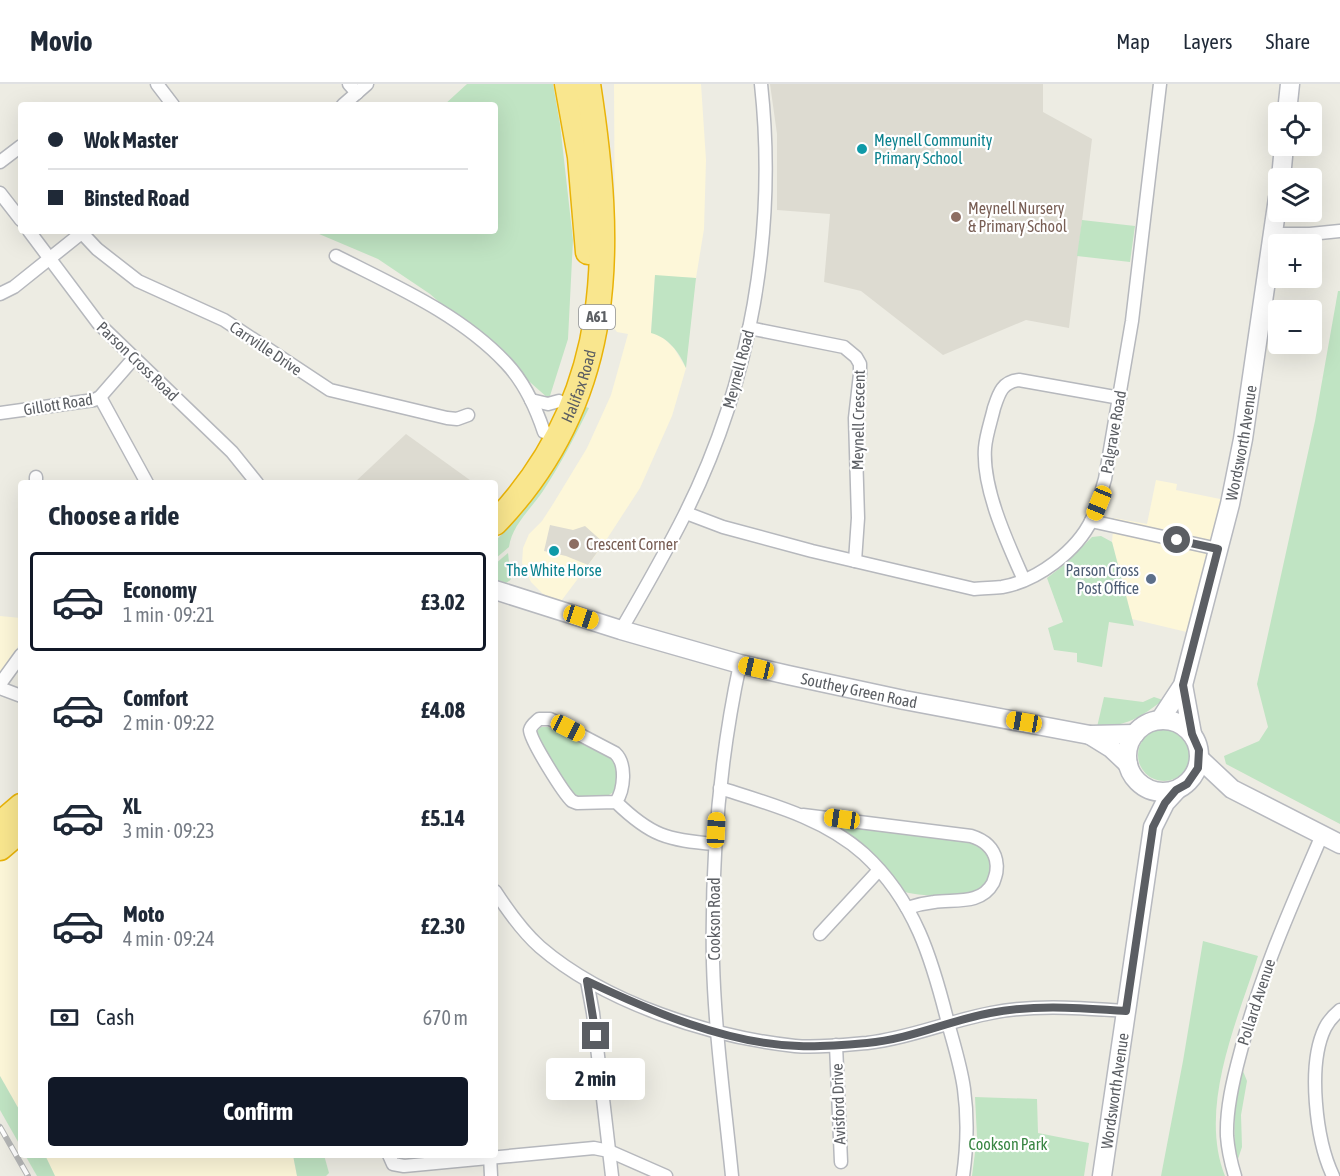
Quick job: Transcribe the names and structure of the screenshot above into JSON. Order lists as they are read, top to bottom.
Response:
{
  "streets": {
    "highway": ["A61", "Halifax Road"],
    "street": [
      "Carrville Drive",
      "Parson Cross Road",
      "Meynell Road",
      "Gillott Road",
      "Meynell Crescent",
      "Palgrave Road",
      "Wordsworth Avenue",
      "Southey Green Road",
      "Cookson Road",
      "Pollard Avenue",
      "Avisford Drive"
    ]
  },
  "crossings": [
    ["Parson Cross Road", "Gillott Road"],
    ["Meynell Road", "Meynell Crescent"],
    ["Meynell Road", "Palgrave Road"],
    ["Meynell Road", "Southey Green Road"],
    ["Meynell Crescent", "Palgrave Road"],
    ["Wordsworth Avenue", "Southey Green Road"],
    ["Southey Green Road", "Cookson Road"]
  ],
  "parks": ["Cookson Park"],
  "places": [
    "Meynell Community Primary School",
    "Meynell Nursery & Primary School",
    "Crescent Corner",
    "The White Horse",
    "Parson Cross Post Office"
  ],
  "page": {
    "header": "Movio",
    "nav": ["Map", "Layers", "Share"],
    "map_buttons": ["+", "−"],
    "banner": ["Wok Master", "Binsted Road"],
    "heading": "Choose a ride",
    "list": [
      {
        "name": "Economy",
        "note": "1 min · 09:21",
        "value": "£3.02"
      },
      {
        "name": "Comfort",
        "note": "2 min · 09:22",
        "value": "£4.08"
      },
      {
        "name": "XL",
        "note": "3 min · 09:23",
        "value": "£5.14"
      },
      {
        "name": "Moto",
        "note": "4 min · 09:24",
        "value": "£2.30"
      }
    ],
    "pay": ["Cash", "670 m"],
    "bubble": "2 min",
    "buttons": "Confirm"
  }
}
